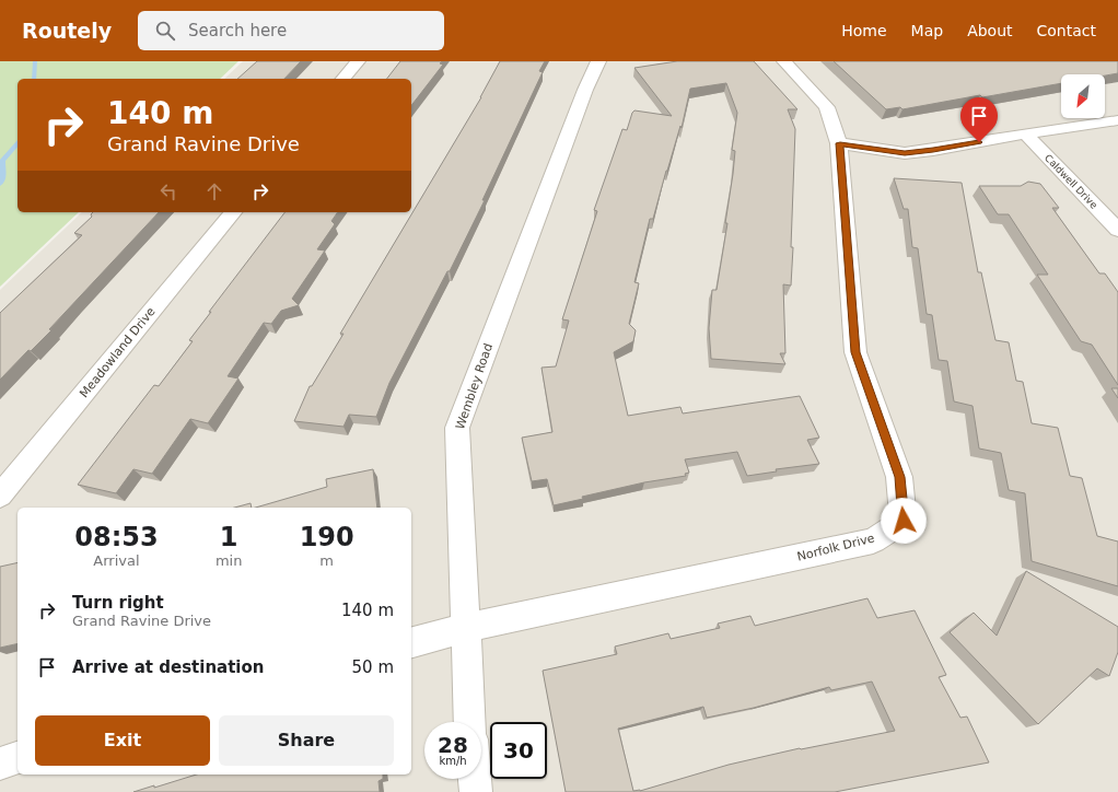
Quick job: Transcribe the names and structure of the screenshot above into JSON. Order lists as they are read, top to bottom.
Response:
{
  "streets": {
    "street": [
      "Caldwell Drive",
      "Meadowland Drive",
      "Wembley Road",
      "Norfolk Drive"
    ]
  },
  "crossings": [
    ["Wembley Road", "Norfolk Drive"]
  ],
  "north": "bottom left",
  "page": {
    "header": "Routely",
    "search": "Search here",
    "nav": [
      "Home",
      "Map",
      "About",
      "Contact"
    ],
    "turn": ["140 m", "Grand Ravine Drive"],
    "eta": [
      "08:53",
      "Arrival",
      "1",
      "min",
      "190",
      "m"
    ],
    "list": [
      {
        "name": "Turn right",
        "note": "Grand Ravine Drive",
        "value": "140 m"
      },
      {
        "name": "Arrive at destination",
        "value": "50 m"
      }
    ],
    "buttons": ["Exit", "Share"],
    "speed": "28 km/h",
    "limit": "30"
  }
}
